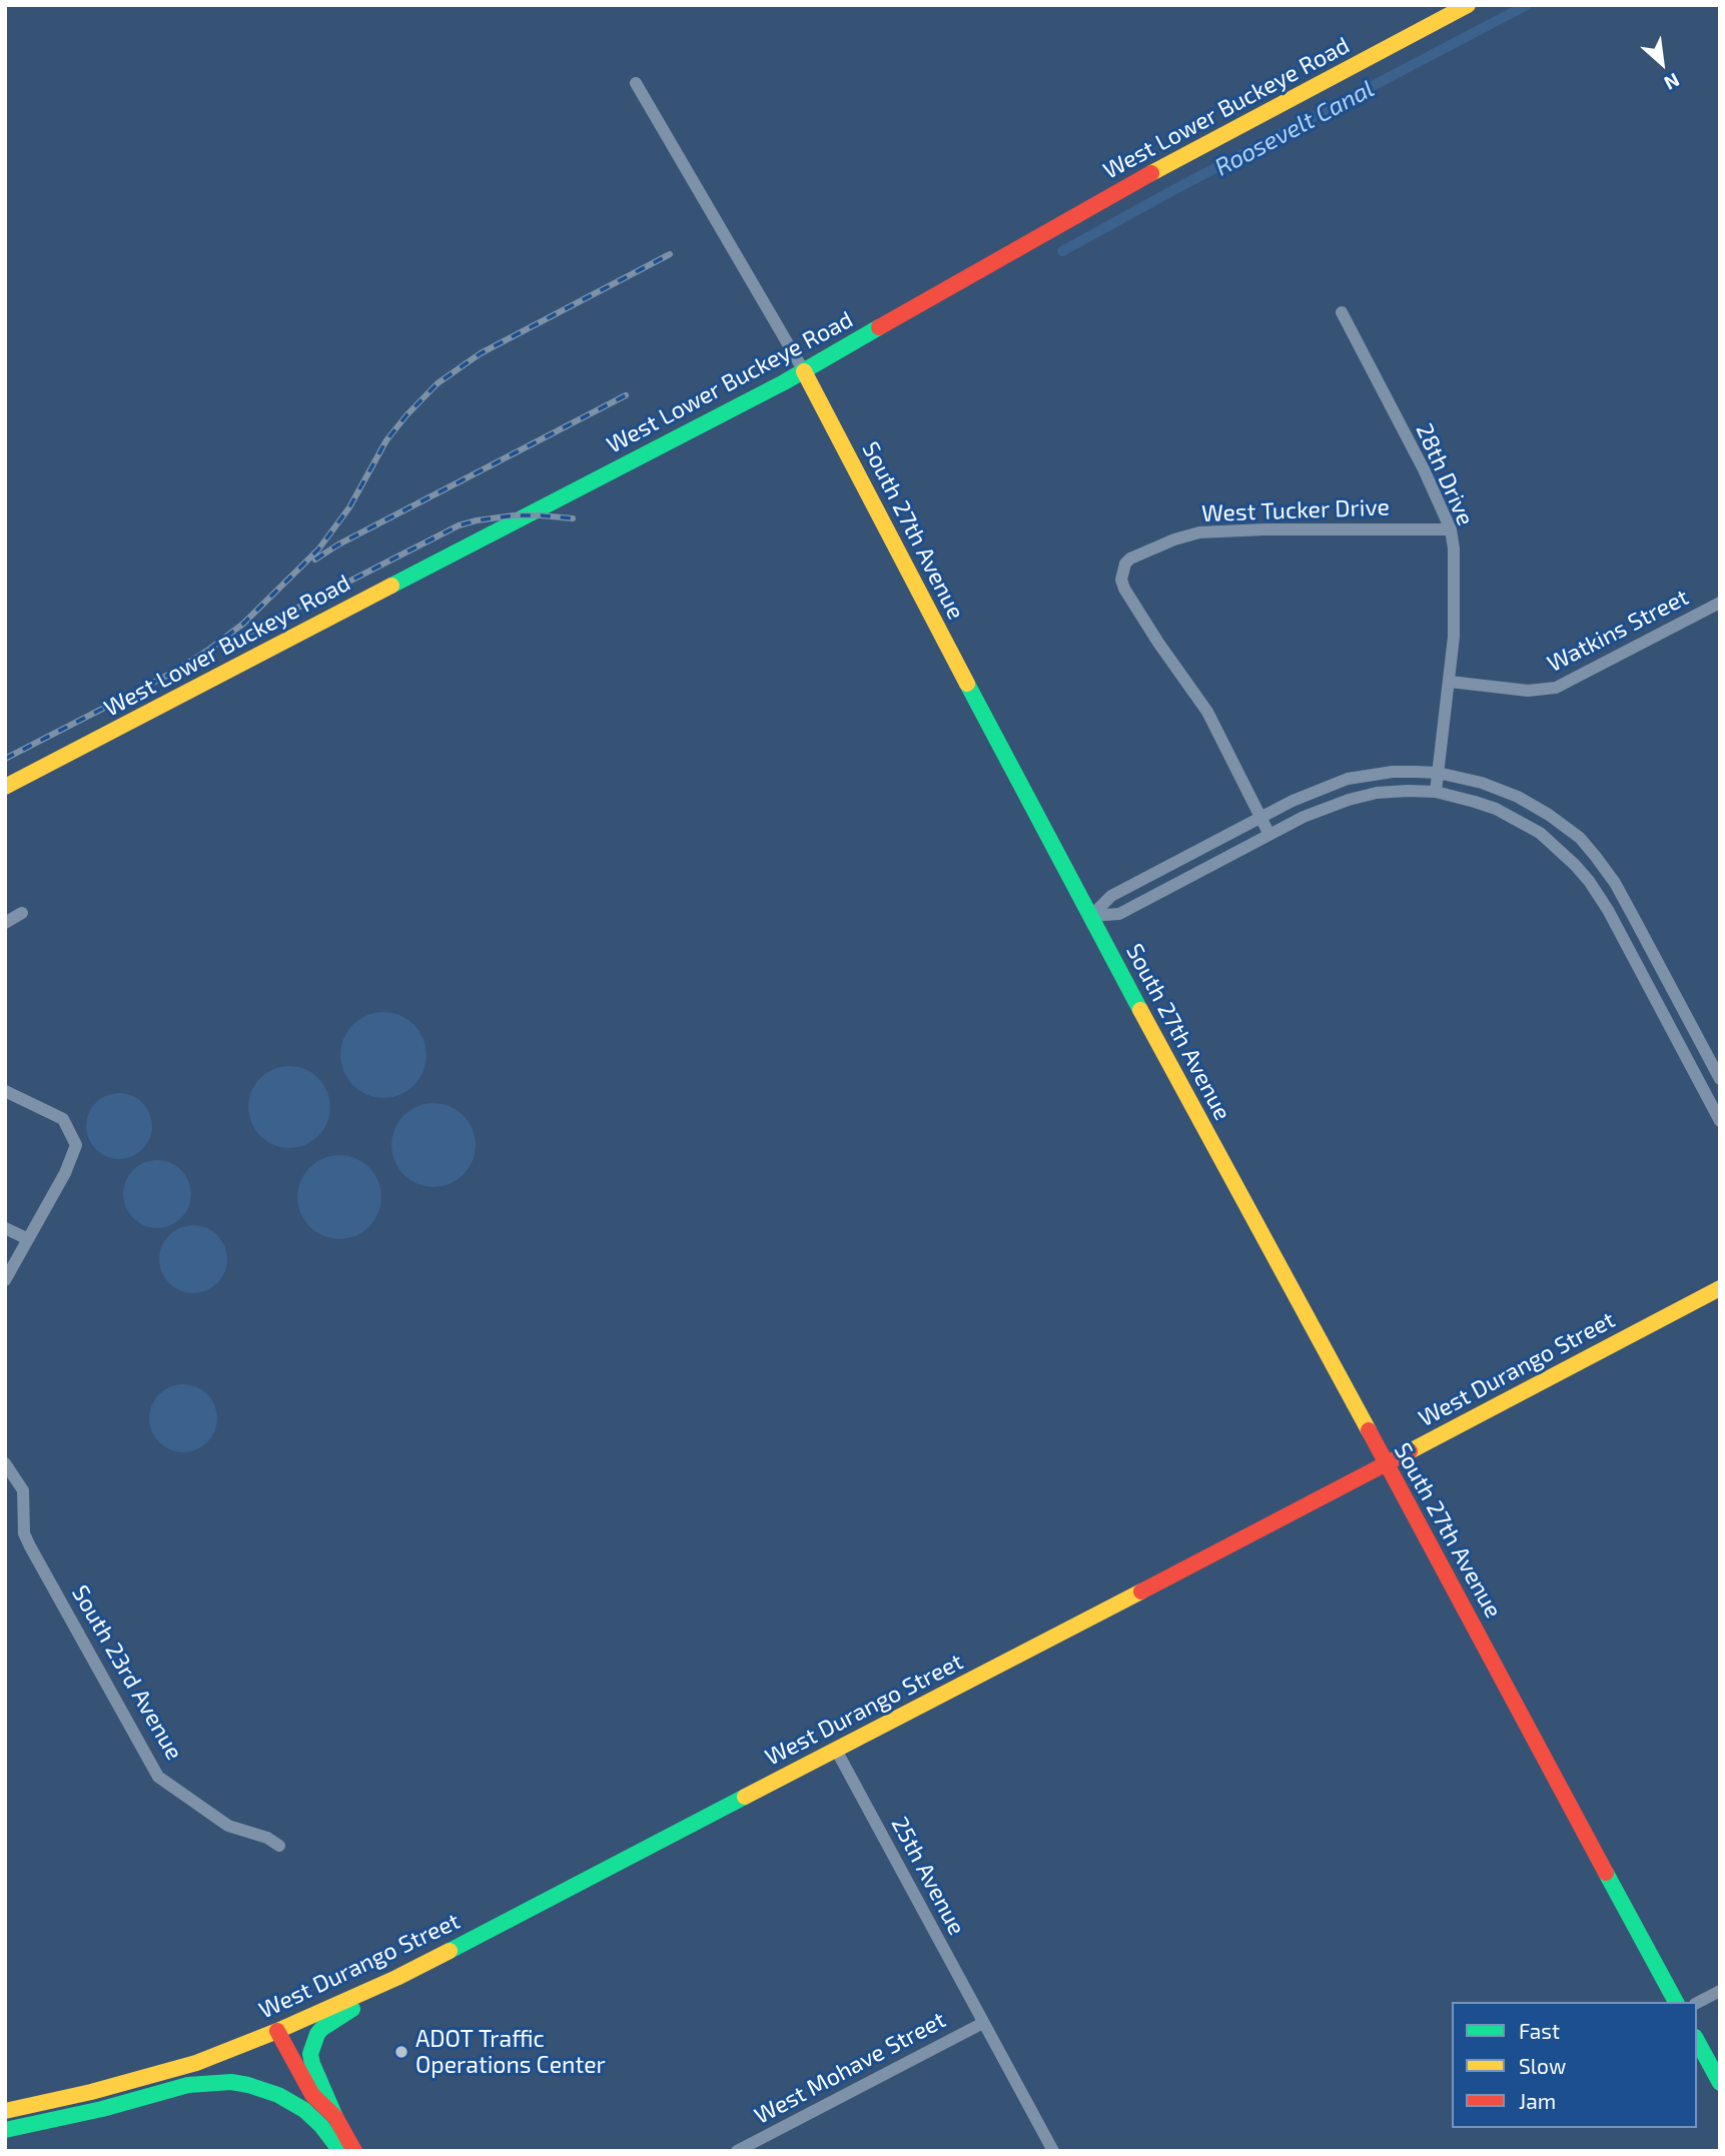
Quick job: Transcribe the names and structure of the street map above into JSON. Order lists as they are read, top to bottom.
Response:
{
  "streets": {
    "main road": ["West Lower Buckeye Road", "South 27th Avenue", "West Durango Street"],
    "street": [
      "28th Drive",
      "West Tucker Drive",
      "Watkins Street",
      "South 23rd Avenue",
      "25th Avenue",
      "West Mohave Street"
    ]
  },
  "crossings": [
    ["West Lower Buckeye Road", "South 27th Avenue"],
    ["28th Drive", "West Tucker Drive"],
    ["28th Drive", "Watkins Street"],
    ["South 27th Avenue", "West Durango Street"],
    ["West Durango Street", "25th Avenue"],
    ["25th Avenue", "West Mohave Street"]
  ],
  "water": ["Roosevelt Canal"],
  "places": ["ADOT Traffic Operations Center"],
  "legend": ["Fast", "Slow", "Jam"],
  "north": "bottom right"
}
